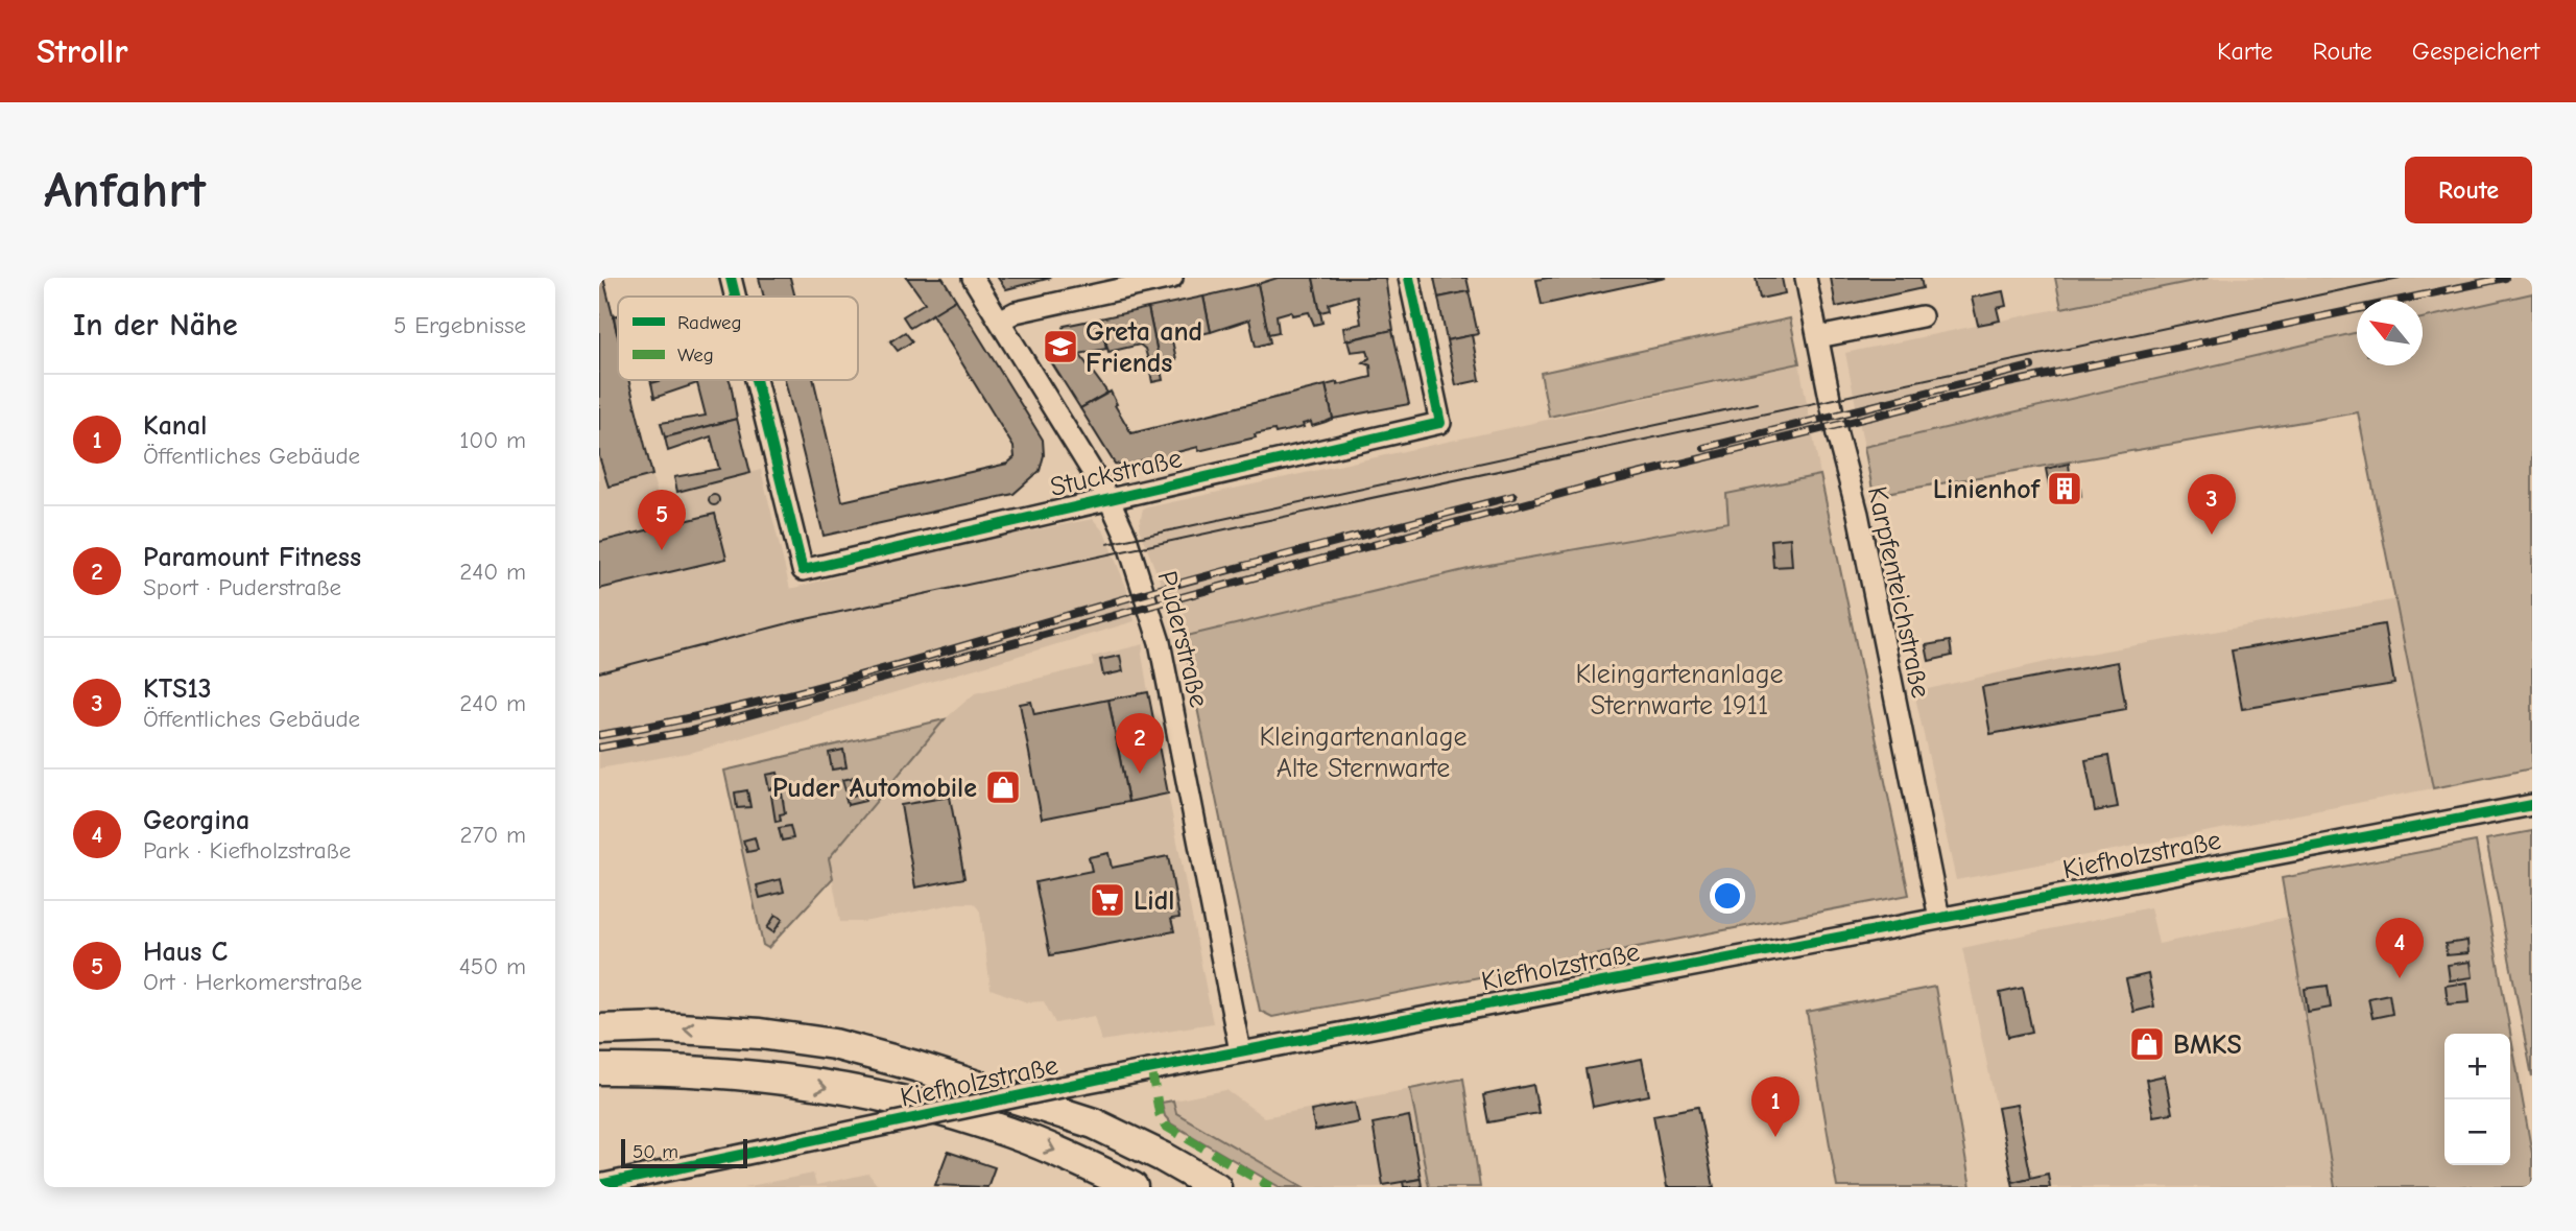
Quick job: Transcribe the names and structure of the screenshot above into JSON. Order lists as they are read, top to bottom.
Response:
{
  "streets": {
    "street": [
      "Stuckstraße",
      "Karpfenteichstraße",
      "Puderstraße",
      "Kiefholzstraße"
    ]
  },
  "crossings": [
    ["Stuckstraße", "Puderstraße"],
    ["Karpfenteichstraße", "Kiefholzstraße"],
    ["Puderstraße", "Kiefholzstraße"]
  ],
  "parks": ["Kleingartenanlage Sternwarte 1911", "Kleingartenanlage Alte Sternwarte"],
  "places": {
    "school or university": ["Greta and Friends"],
    "building": ["Linienhof"],
    "shop": ["Puder Automobile", "BMKS"],
    "supermarket": ["Lidl"]
  },
  "legend": ["Radweg", "Weg"],
  "scale_bar": "50 m",
  "north": "top left",
  "page": {
    "header": "Strollr",
    "nav": ["Karte", "Route", "Gespeichert"],
    "buttons": "Route",
    "title": "Anfahrt",
    "heading": ["In der Nähe", "5 Ergebnisse"],
    "list": [
      {
        "mark": "1",
        "name": "Kanal",
        "note": "Öffentliches Gebäude",
        "value": "100 m"
      },
      {
        "mark": "2",
        "name": "Paramount Fitness",
        "note": "Sport · Puderstraße",
        "value": "240 m"
      },
      {
        "mark": "3",
        "name": "KTS13",
        "note": "Öffentliches Gebäude",
        "value": "240 m"
      },
      {
        "mark": "4",
        "name": "Georgina",
        "note": "Park · Kiefholzstraße",
        "value": "270 m"
      },
      {
        "mark": "5",
        "name": "Haus C",
        "note": "Ort · Herkomerstraße",
        "value": "450 m"
      }
    ],
    "pins": [
      "3",
      "5",
      "2",
      "4",
      "1"
    ],
    "map_buttons": ["+", "−"],
    "scale": "50 m"
  }
}
